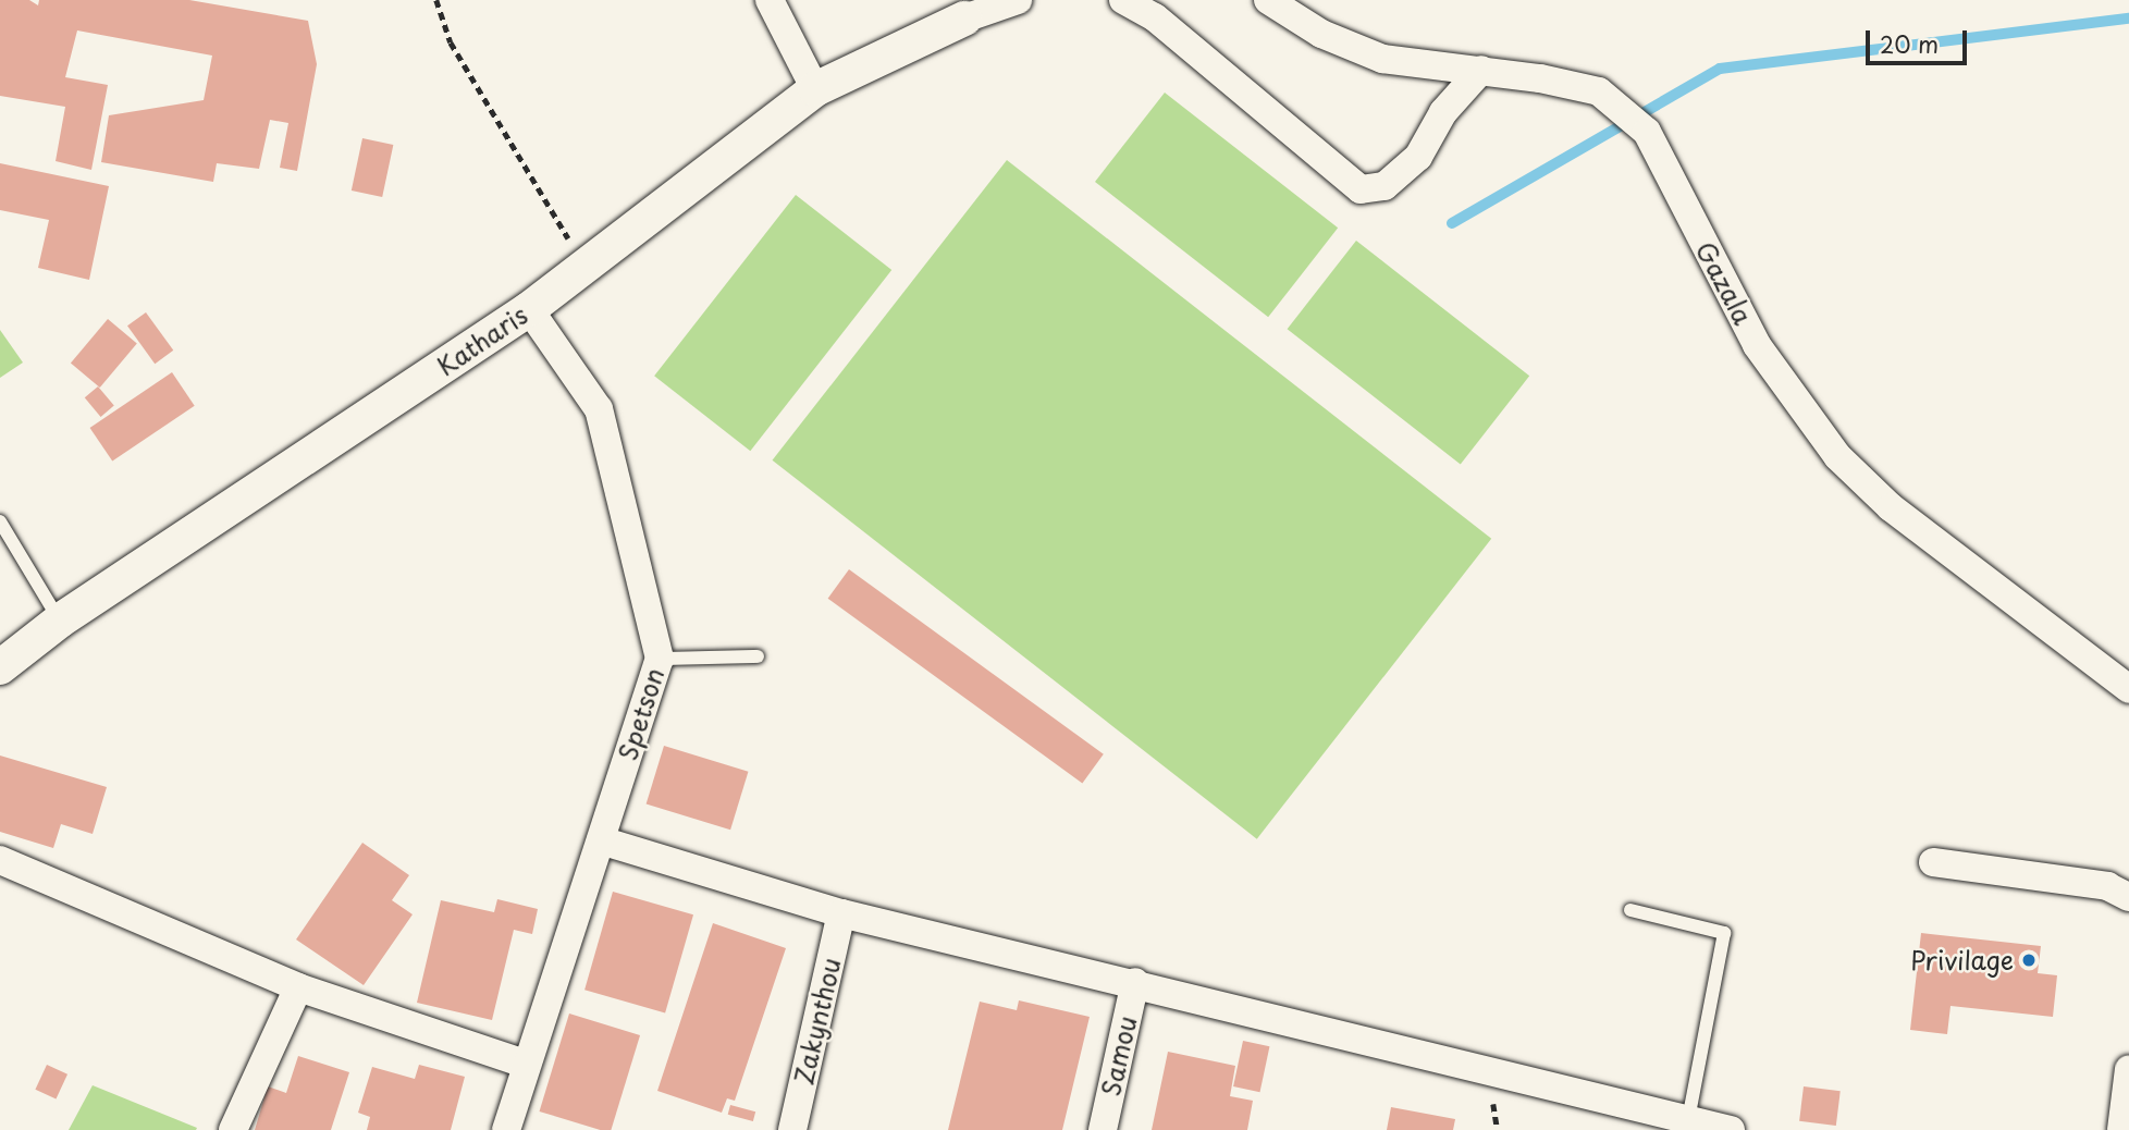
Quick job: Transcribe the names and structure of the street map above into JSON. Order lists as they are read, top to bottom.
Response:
{
  "streets": {
    "street": [
      "Gazala",
      "Katharis",
      "Spetson",
      "Zakynthou",
      "Samou"
    ]
  },
  "crossings": [
    ["Katharis", "Spetson"]
  ],
  "places": ["Privilage"],
  "scale_bar": "20 m"
}
